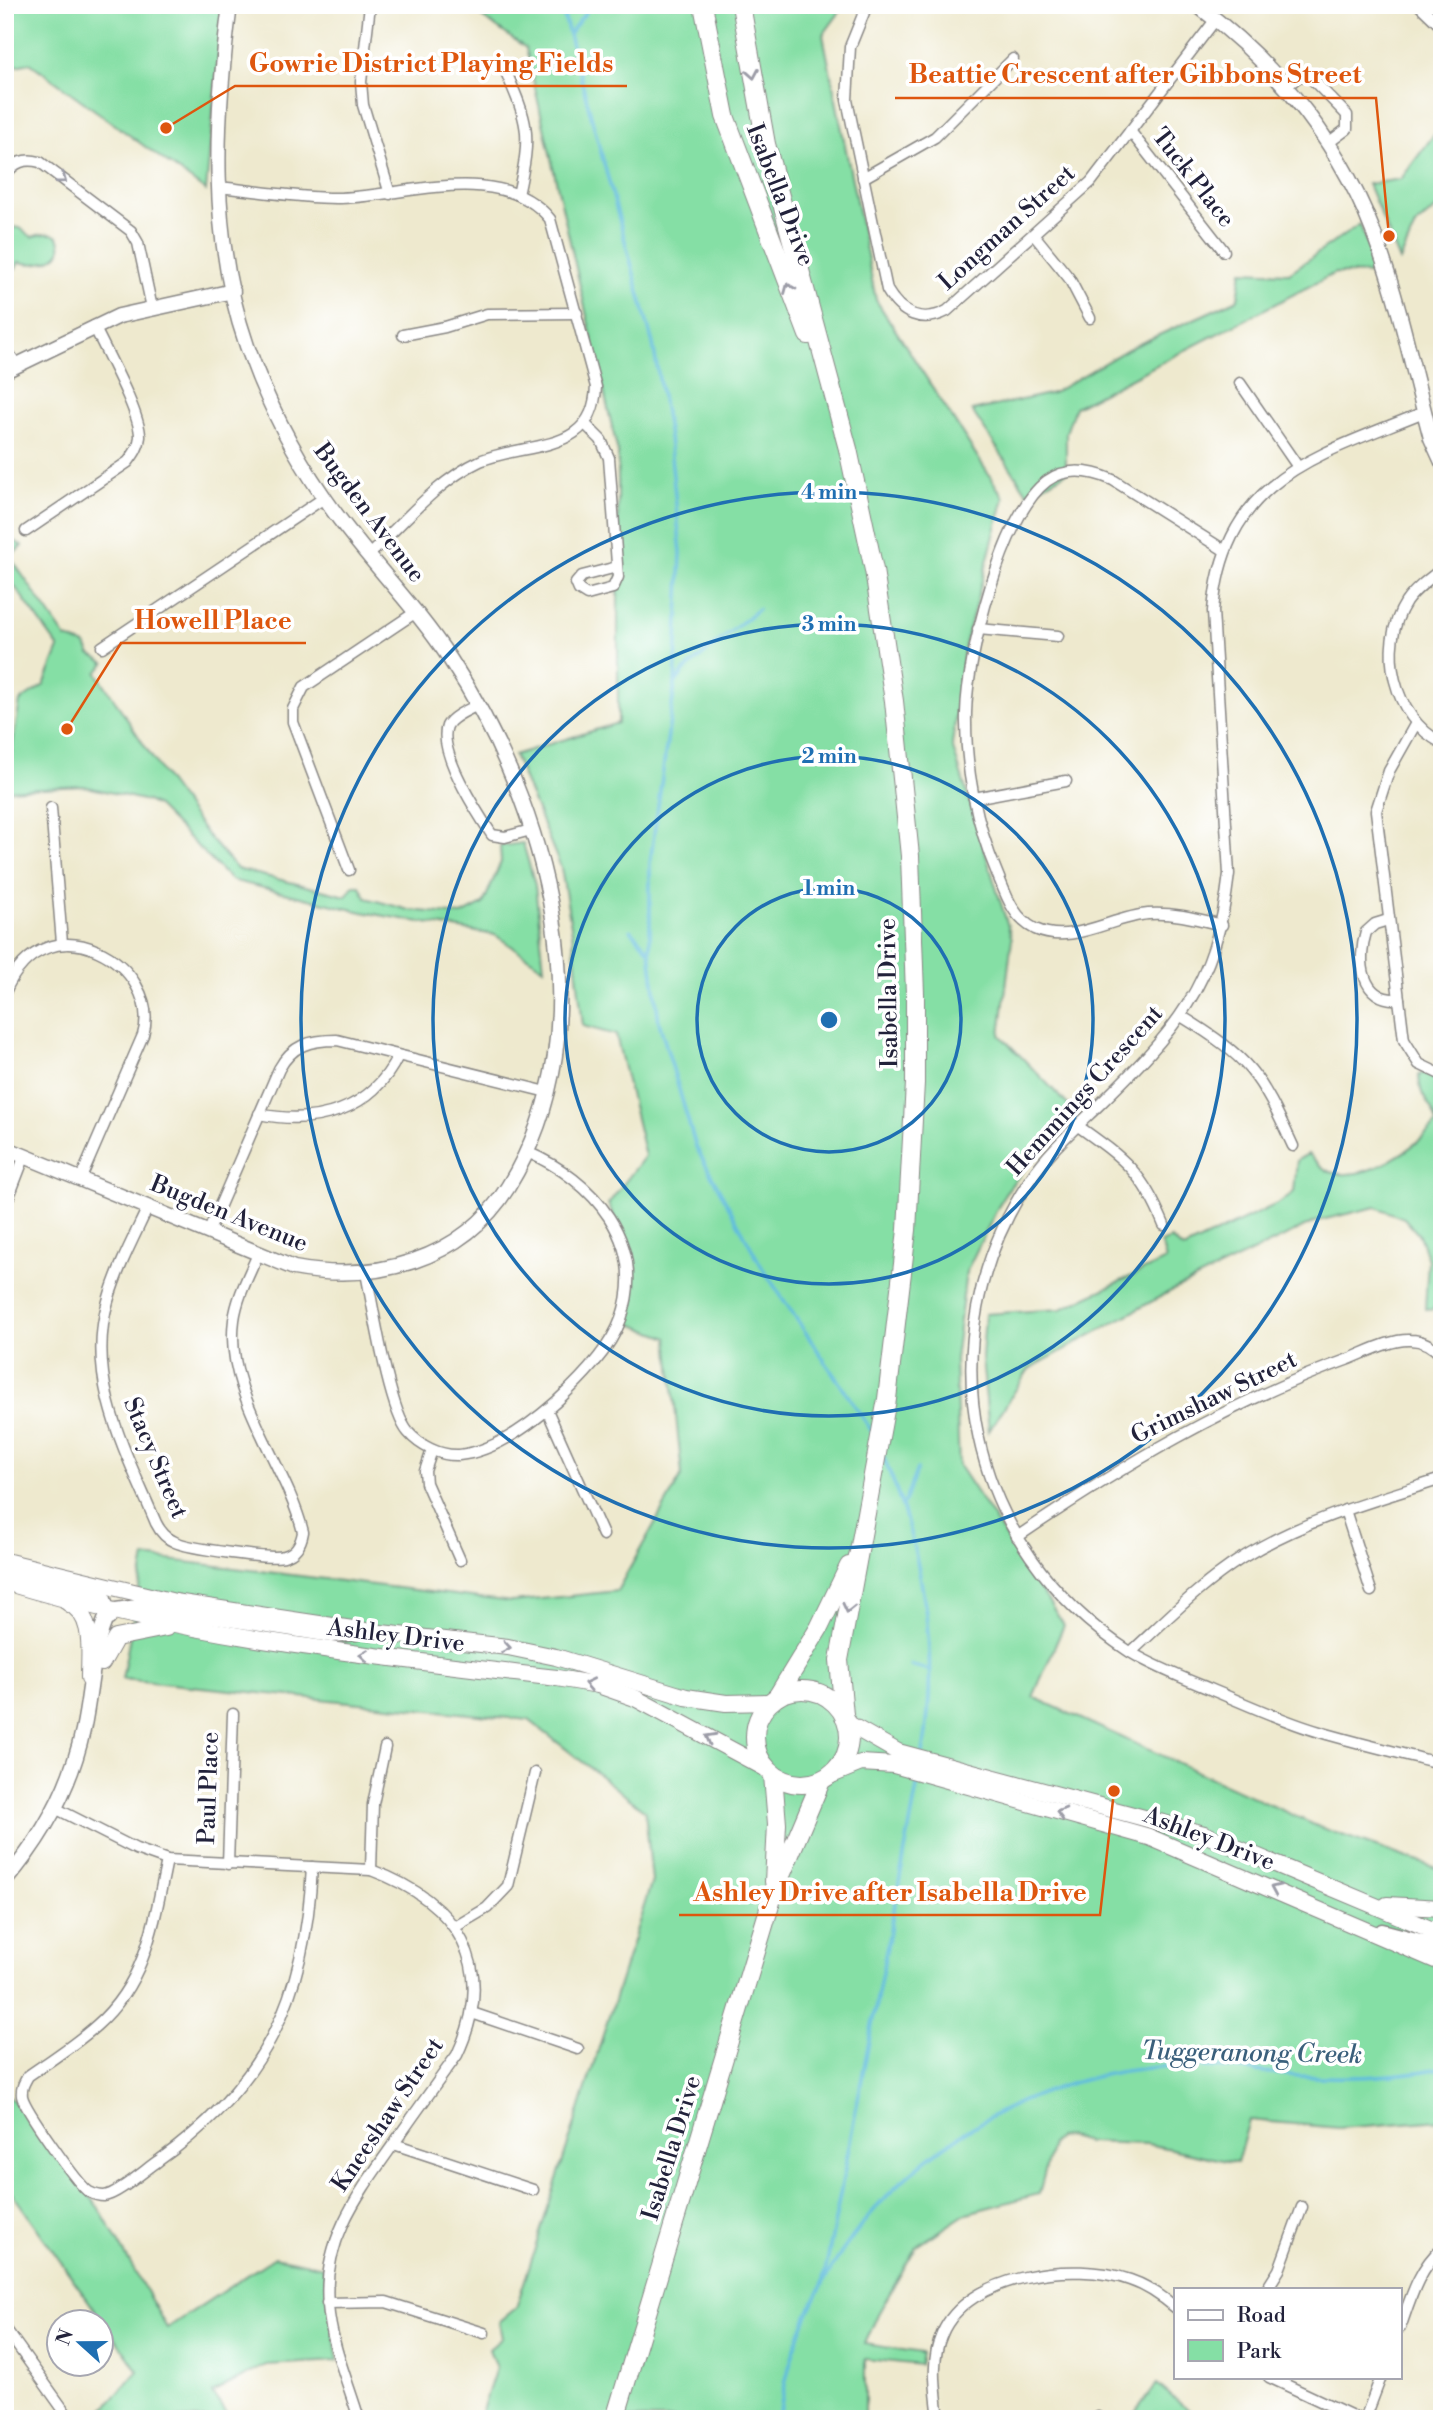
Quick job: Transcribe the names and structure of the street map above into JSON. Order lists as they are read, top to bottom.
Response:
{
  "streets": {
    "main road": ["Isabella Drive", "Ashley Drive"],
    "street": [
      "Tuck Place",
      "Longman Street",
      "Bugden Avenue",
      "Hemmings Crescent",
      "Grimshaw Street",
      "Stacy Street",
      "Paul Place",
      "Kneeshaw Street"
    ]
  },
  "crossings": [
    ["Tuck Place", "Longman Street"],
    ["Isabella Drive", "Ashley Drive"],
    ["Bugden Avenue", "Stacy Street"],
    ["Hemmings Crescent", "Grimshaw Street"],
    ["Paul Place", "Kneeshaw Street"]
  ],
  "water": ["Tuggeranong Creek"],
  "places": [
    "Gowrie District Playing Fields",
    "Beattie Crescent after Gibbons Street",
    "Howell Place",
    "Ashley Drive after Isabella Drive"
  ],
  "legend": ["Road", "Park"],
  "north": "left",
  "rings": [
    "4 min",
    "3 min",
    "2 min",
    "1 min"
  ]
}
